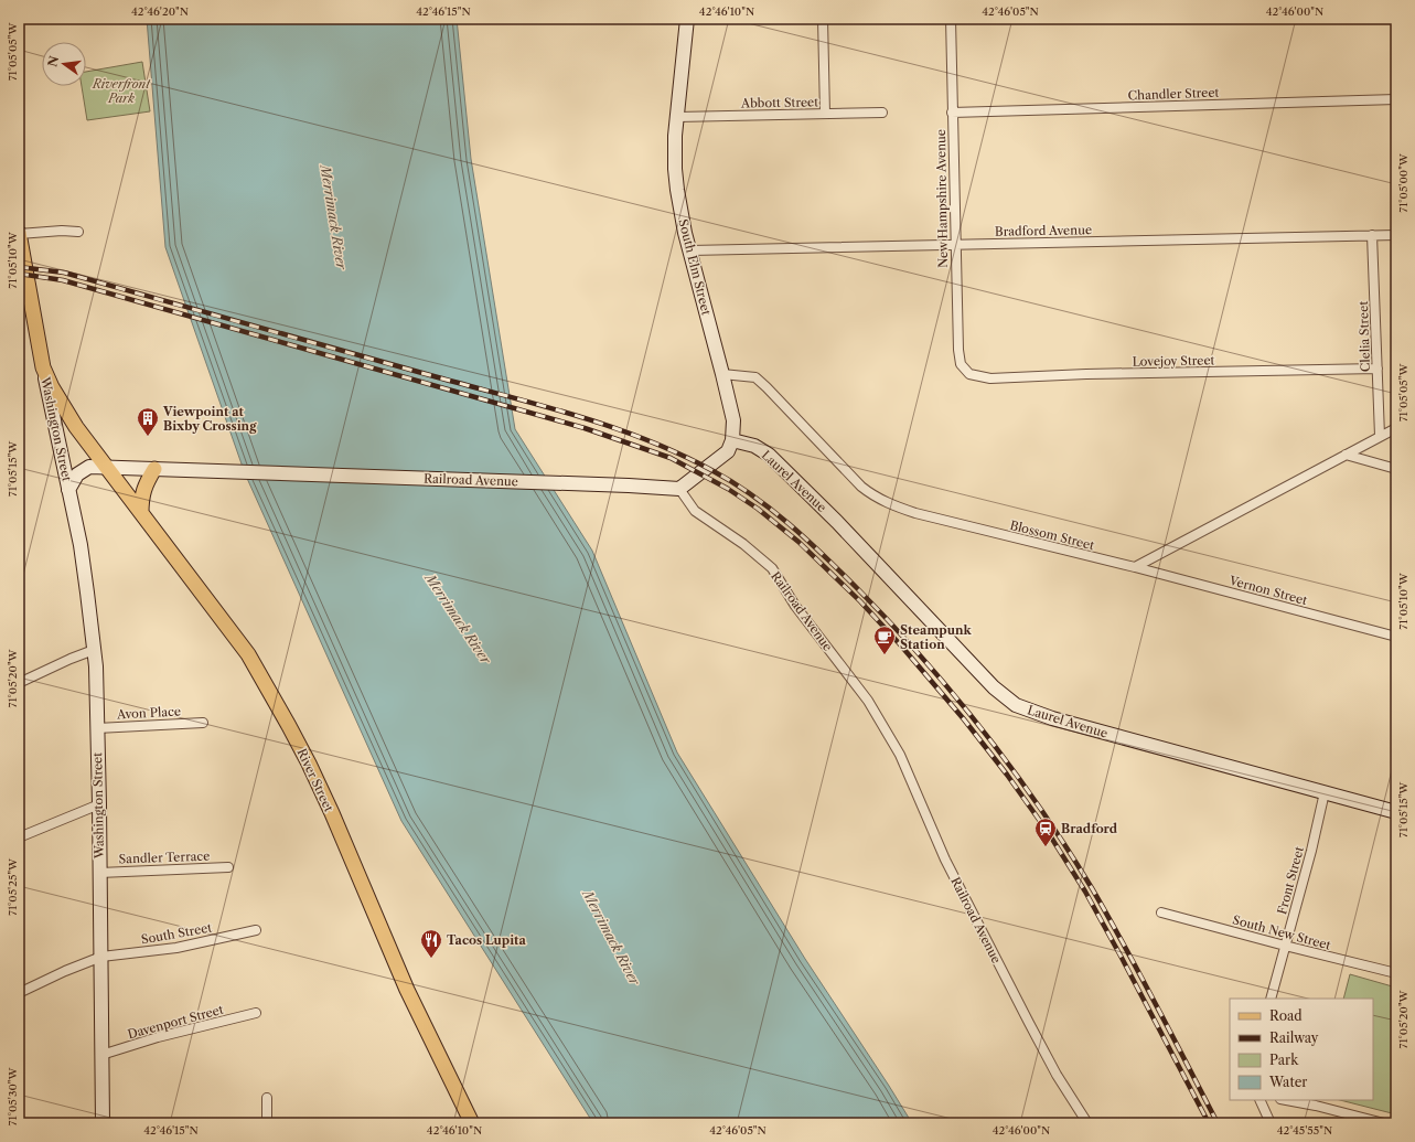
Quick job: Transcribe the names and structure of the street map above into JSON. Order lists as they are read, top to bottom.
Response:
{
  "streets": {
    "main road": [
      "South Elm Street",
      "Washington Street",
      "Railroad Avenue",
      "Laurel Avenue",
      "River Street"
    ],
    "street": [
      "Chandler Street",
      "Abbott Street",
      "New Hampshire Avenue",
      "Bradford Avenue",
      "Clelia Street",
      "Lovejoy Street",
      "Blossom Street",
      "Vernon Street",
      "Avon Place",
      "Sandler Terrace",
      "Front Street",
      "South New Street",
      "South Street",
      "Davenport Street"
    ]
  },
  "crossings": [
    ["Chandler Street", "New Hampshire Avenue"],
    ["Abbott Street", "South Elm Street"],
    ["New Hampshire Avenue", "Bradford Avenue"],
    ["New Hampshire Avenue", "Lovejoy Street"],
    ["Bradford Avenue", "South Elm Street"],
    ["Bradford Avenue", "Clelia Street"],
    ["South Elm Street", "Laurel Avenue"],
    ["South Elm Street", "Blossom Street"],
    ["Clelia Street", "Lovejoy Street"],
    ["Washington Street", "Railroad Avenue"],
    ["Washington Street", "Avon Place"],
    ["Washington Street", "River Street"],
    ["Washington Street", "Sandler Terrace"],
    ["Washington Street", "South Street"],
    ["Washington Street", "Davenport Street"],
    ["Railroad Avenue", "River Street"],
    ["Laurel Avenue", "Front Street"],
    ["Blossom Street", "Vernon Street"],
    ["Front Street", "South New Street"]
  ],
  "water": ["Merrimack River"],
  "parks": ["Riverfront Park"],
  "places": {
    "building": ["Viewpoint at Bixby Crossing"],
    "cafe": ["Steampunk Station"],
    "station": ["Bradford"],
    "restaurant": ["Tacos Lupita"]
  },
  "legend": [
    "Road",
    "Railway",
    "Park",
    "Water"
  ],
  "north": "left",
  "coordinates": [
    "42°46'20\"N",
    "42°46'15\"N",
    "42°46'10\"N",
    "42°46'05\"N",
    "42°46'00\"N",
    "71°05'05\"W",
    "71°05'00\"W",
    "71°05'10\"W",
    "71°05'15\"W",
    "71°05'20\"W",
    "71°05'25\"W",
    "71°05'30\"W",
    "42°45'55\"N"
  ]
}
